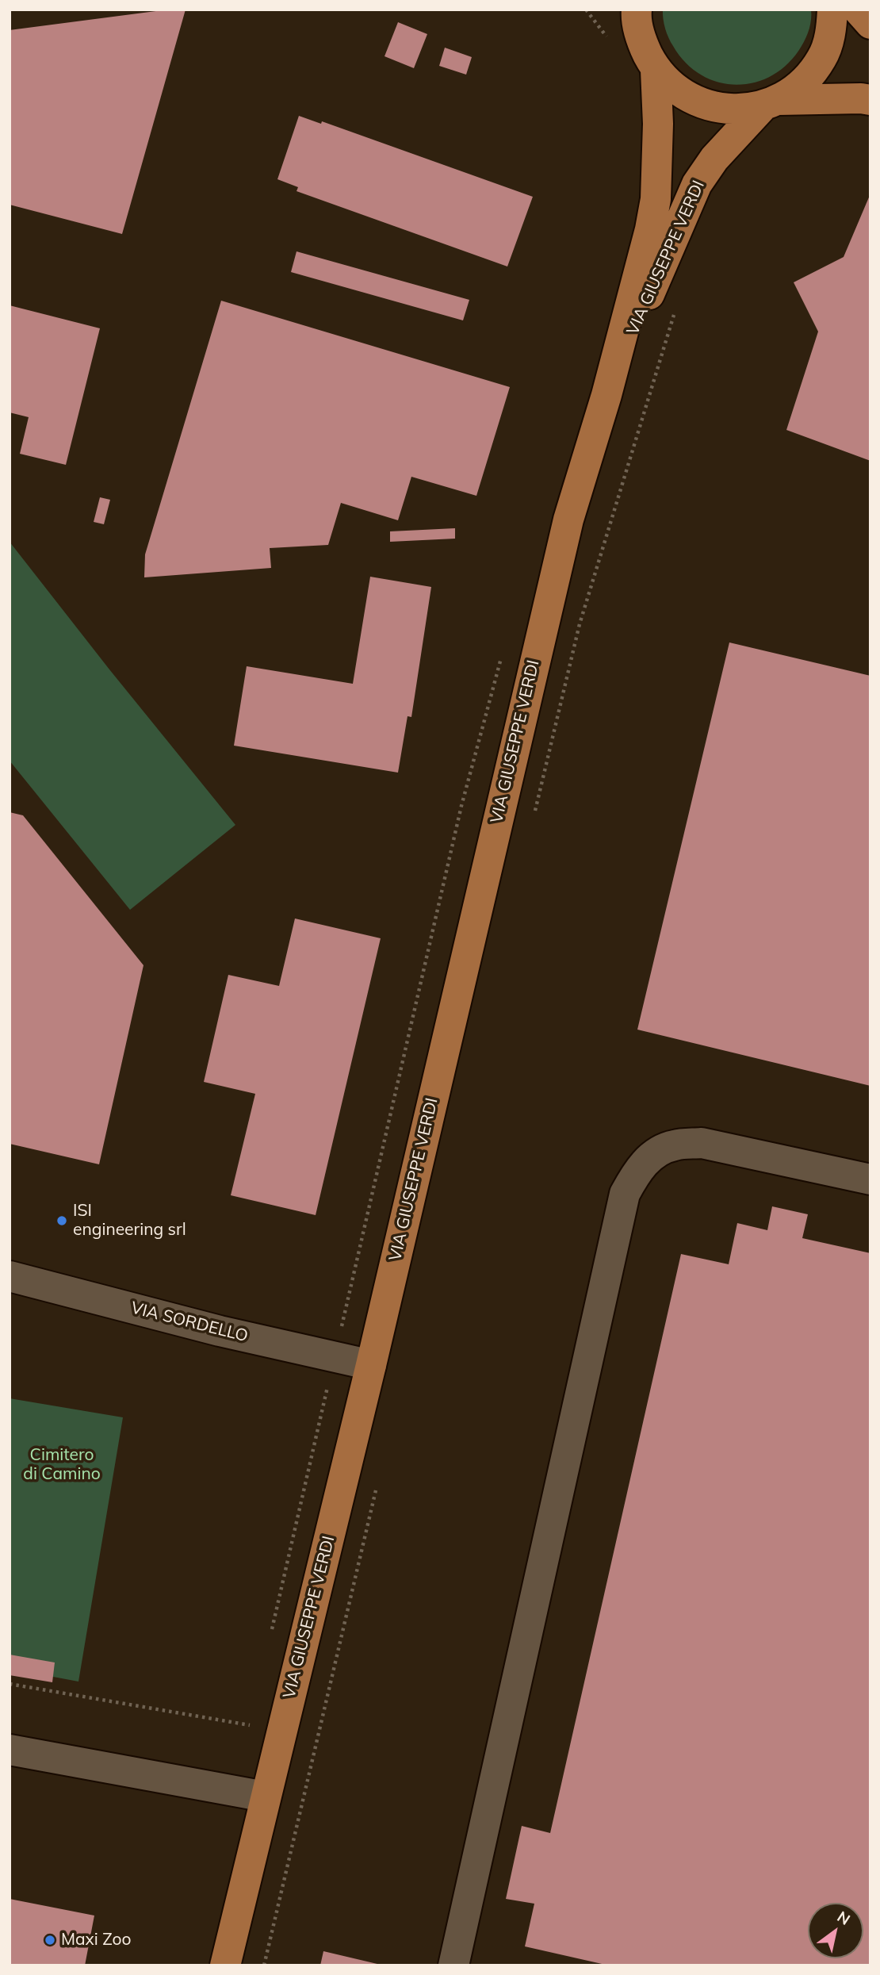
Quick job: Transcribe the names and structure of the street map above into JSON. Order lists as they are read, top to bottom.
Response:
{
  "streets": {
    "main road": ["VIA GIUSEPPE VERDI"],
    "lane": ["VIA SORDELLO"]
  },
  "crossings": [
    ["VIA GIUSEPPE VERDI", "VIA SORDELLO"]
  ],
  "parks": ["Cimitero di Camino"],
  "places": ["ISI engineering srl", "Maxi Zoo"],
  "north": "top right"
}
